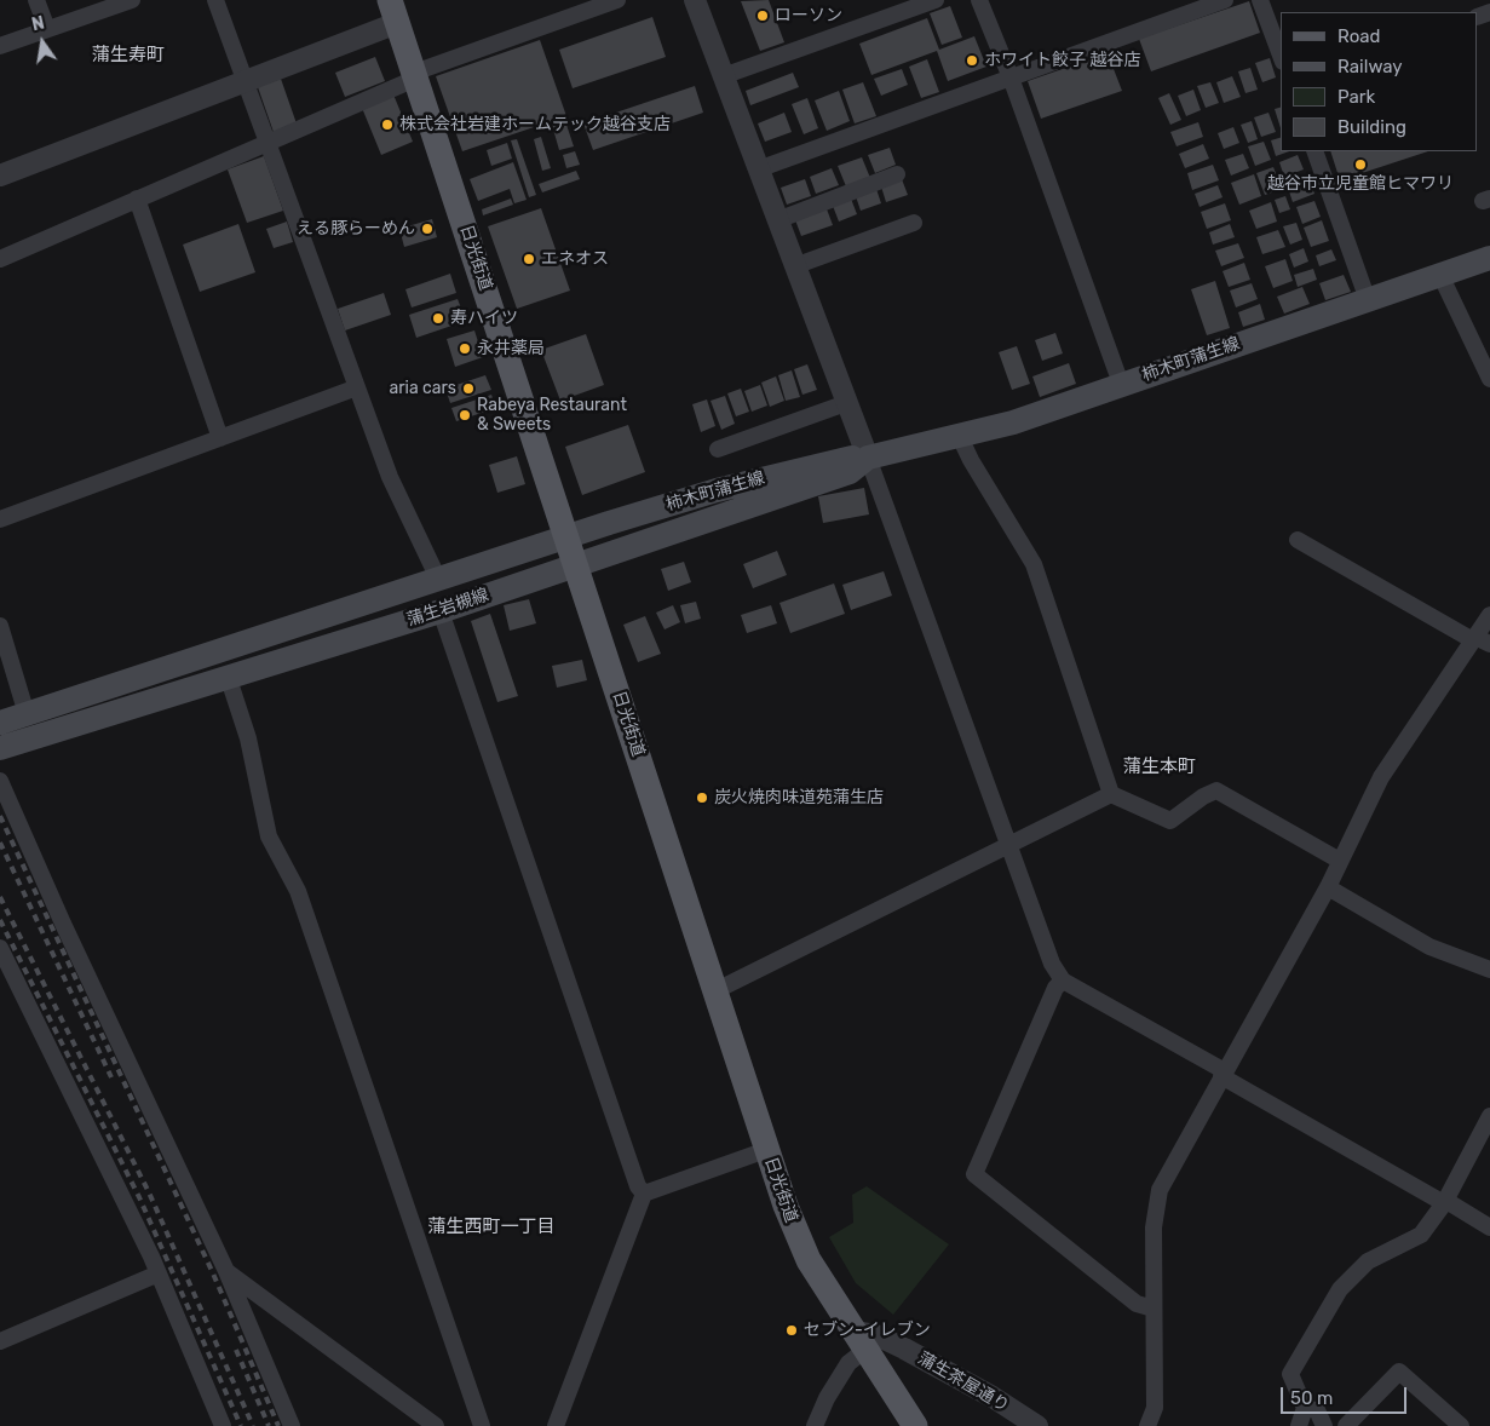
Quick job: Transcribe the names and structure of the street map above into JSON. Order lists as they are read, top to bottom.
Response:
{
  "streets": {
    "main road": ["日光街道", "柿木町蒲生線", "蒲生岩槻線"],
    "street": ["蒲生茶屋通り"]
  },
  "crossings": [
    ["日光街道", "柿木町蒲生線"],
    ["日光街道", "蒲生岩槻線"],
    ["日光街道", "蒲生茶屋通り"],
    ["柿木町蒲生線", "蒲生岩槻線"]
  ],
  "districts": ["蒲生寿町", "蒲生本町", "蒲生西町一丁目"],
  "places": [
    "ローソン",
    "ホワイト餃子 越谷店",
    "株式会社岩建ホームテック越谷支店",
    "越谷市立児童館ヒマワリ",
    "える豚らーめん",
    "エネオス",
    "寿ハイツ",
    "永井薬局",
    "aria cars",
    "Rabeya Restaurant & Sweets",
    "炭火焼肉味道苑蒲生店",
    "セブン-イレブン"
  ],
  "legend": [
    "Road",
    "Railway",
    "Park",
    "Building"
  ],
  "scale_bar": "50 m",
  "north": "top"
}
